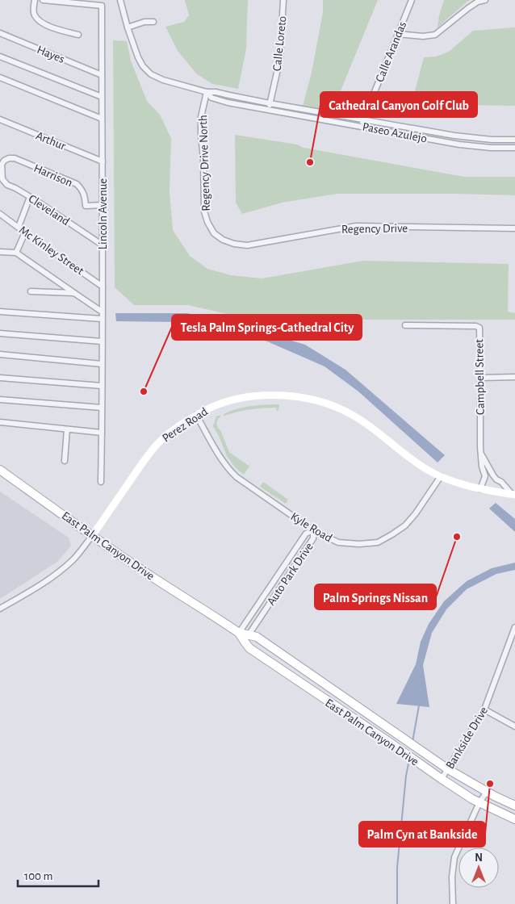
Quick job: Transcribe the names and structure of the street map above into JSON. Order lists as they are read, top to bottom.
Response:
{
  "streets": {
    "main road": ["Perez Road", "East Palm Canyon Drive"],
    "street": [
      "Calle Loreto",
      "Calle Arandas",
      "Hayes",
      "Paseo Azulejo",
      "Arthur",
      "Regency Drive North",
      "Harrison",
      "Cleveland",
      "Lincoln Avenue",
      "Regency Drive",
      "Mc Kinley Street",
      "Campbell Street",
      "Kyle Road",
      "Auto Park Drive",
      "Bankside Drive"
    ]
  },
  "crossings": [
    ["Calle Loreto", "Paseo Azulejo"],
    ["Calle Arandas", "Paseo Azulejo"],
    ["Hayes", "Lincoln Avenue"],
    ["Paseo Azulejo", "Regency Drive North"],
    ["Arthur", "Lincoln Avenue"],
    ["Regency Drive North", "Regency Drive"],
    ["Harrison", "Cleveland"],
    ["Harrison", "Lincoln Avenue"],
    ["Cleveland", "Lincoln Avenue"],
    ["Lincoln Avenue", "Mc Kinley Street"],
    ["Campbell Street", "Perez Road"],
    ["Perez Road", "Kyle Road"],
    ["Perez Road", "East Palm Canyon Drive"],
    ["Kyle Road", "Auto Park Drive"],
    ["East Palm Canyon Drive", "Auto Park Drive"],
    ["East Palm Canyon Drive", "Bankside Drive"]
  ],
  "places": [
    "Cathedral Canyon Golf Club",
    "Tesla Palm Springs-Cathedral City",
    "Palm Springs Nissan",
    "Palm Cyn at Bankside"
  ],
  "scale_bar": "100 m",
  "north": "top"
}
